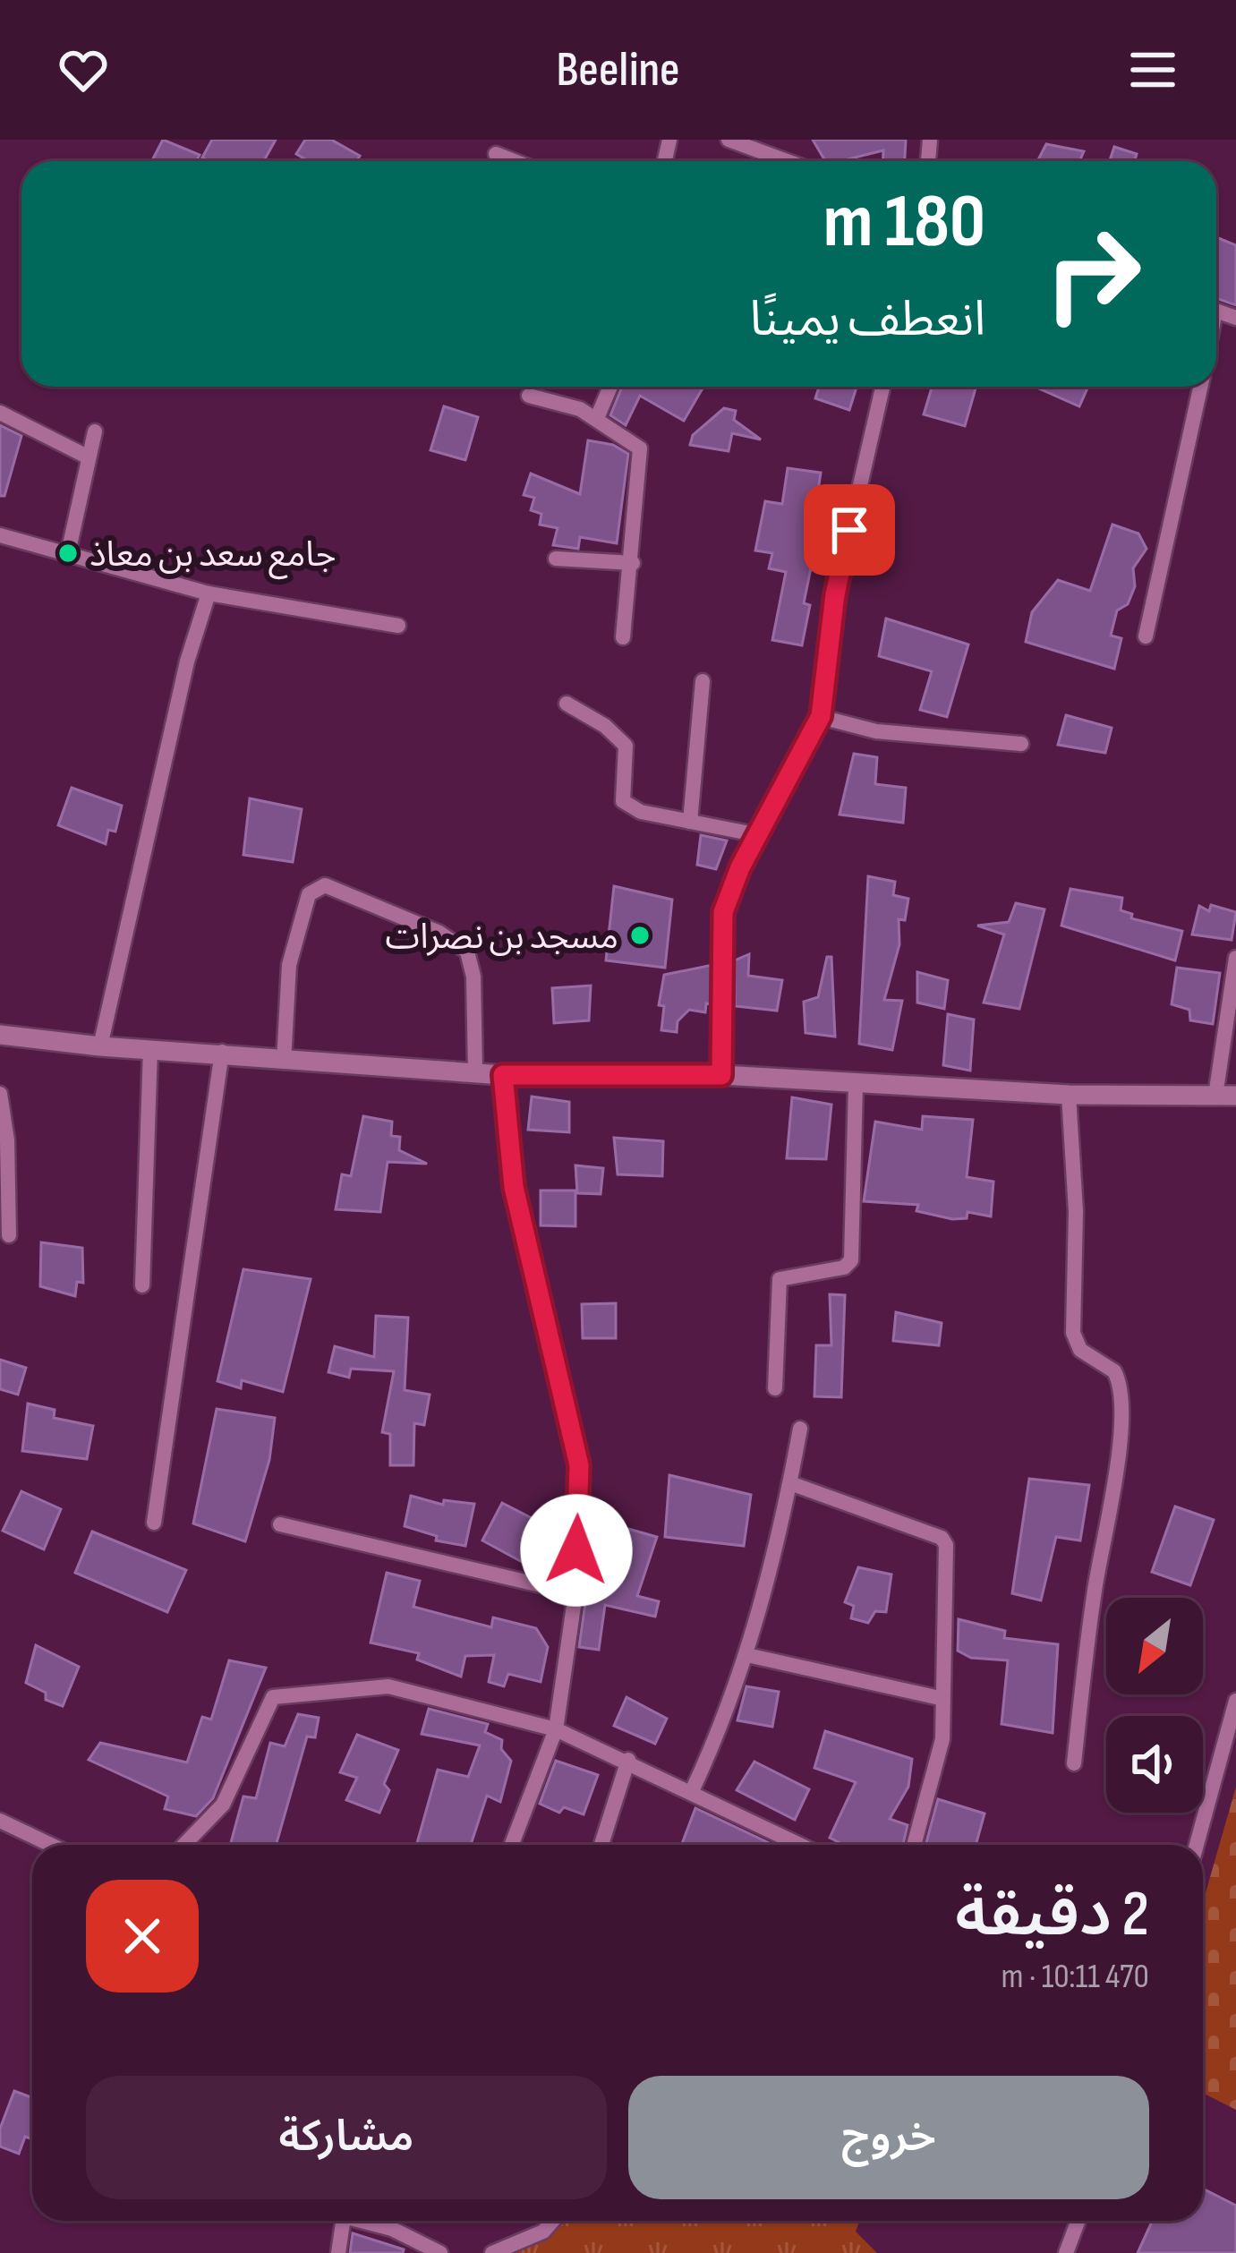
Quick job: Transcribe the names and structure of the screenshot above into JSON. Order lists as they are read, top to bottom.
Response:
{
  "places": ["جامع سعد بن معاذ", "مسجد بن نصرات"],
  "north": "bottom left",
  "page": {
    "header": "Beeline",
    "turn": ["180 m", "انعطف يمينًا"],
    "heading": ["2 دقيقة", "470 m · 10:11"],
    "buttons": ["خروج", "مشاركة"]
  }
}
